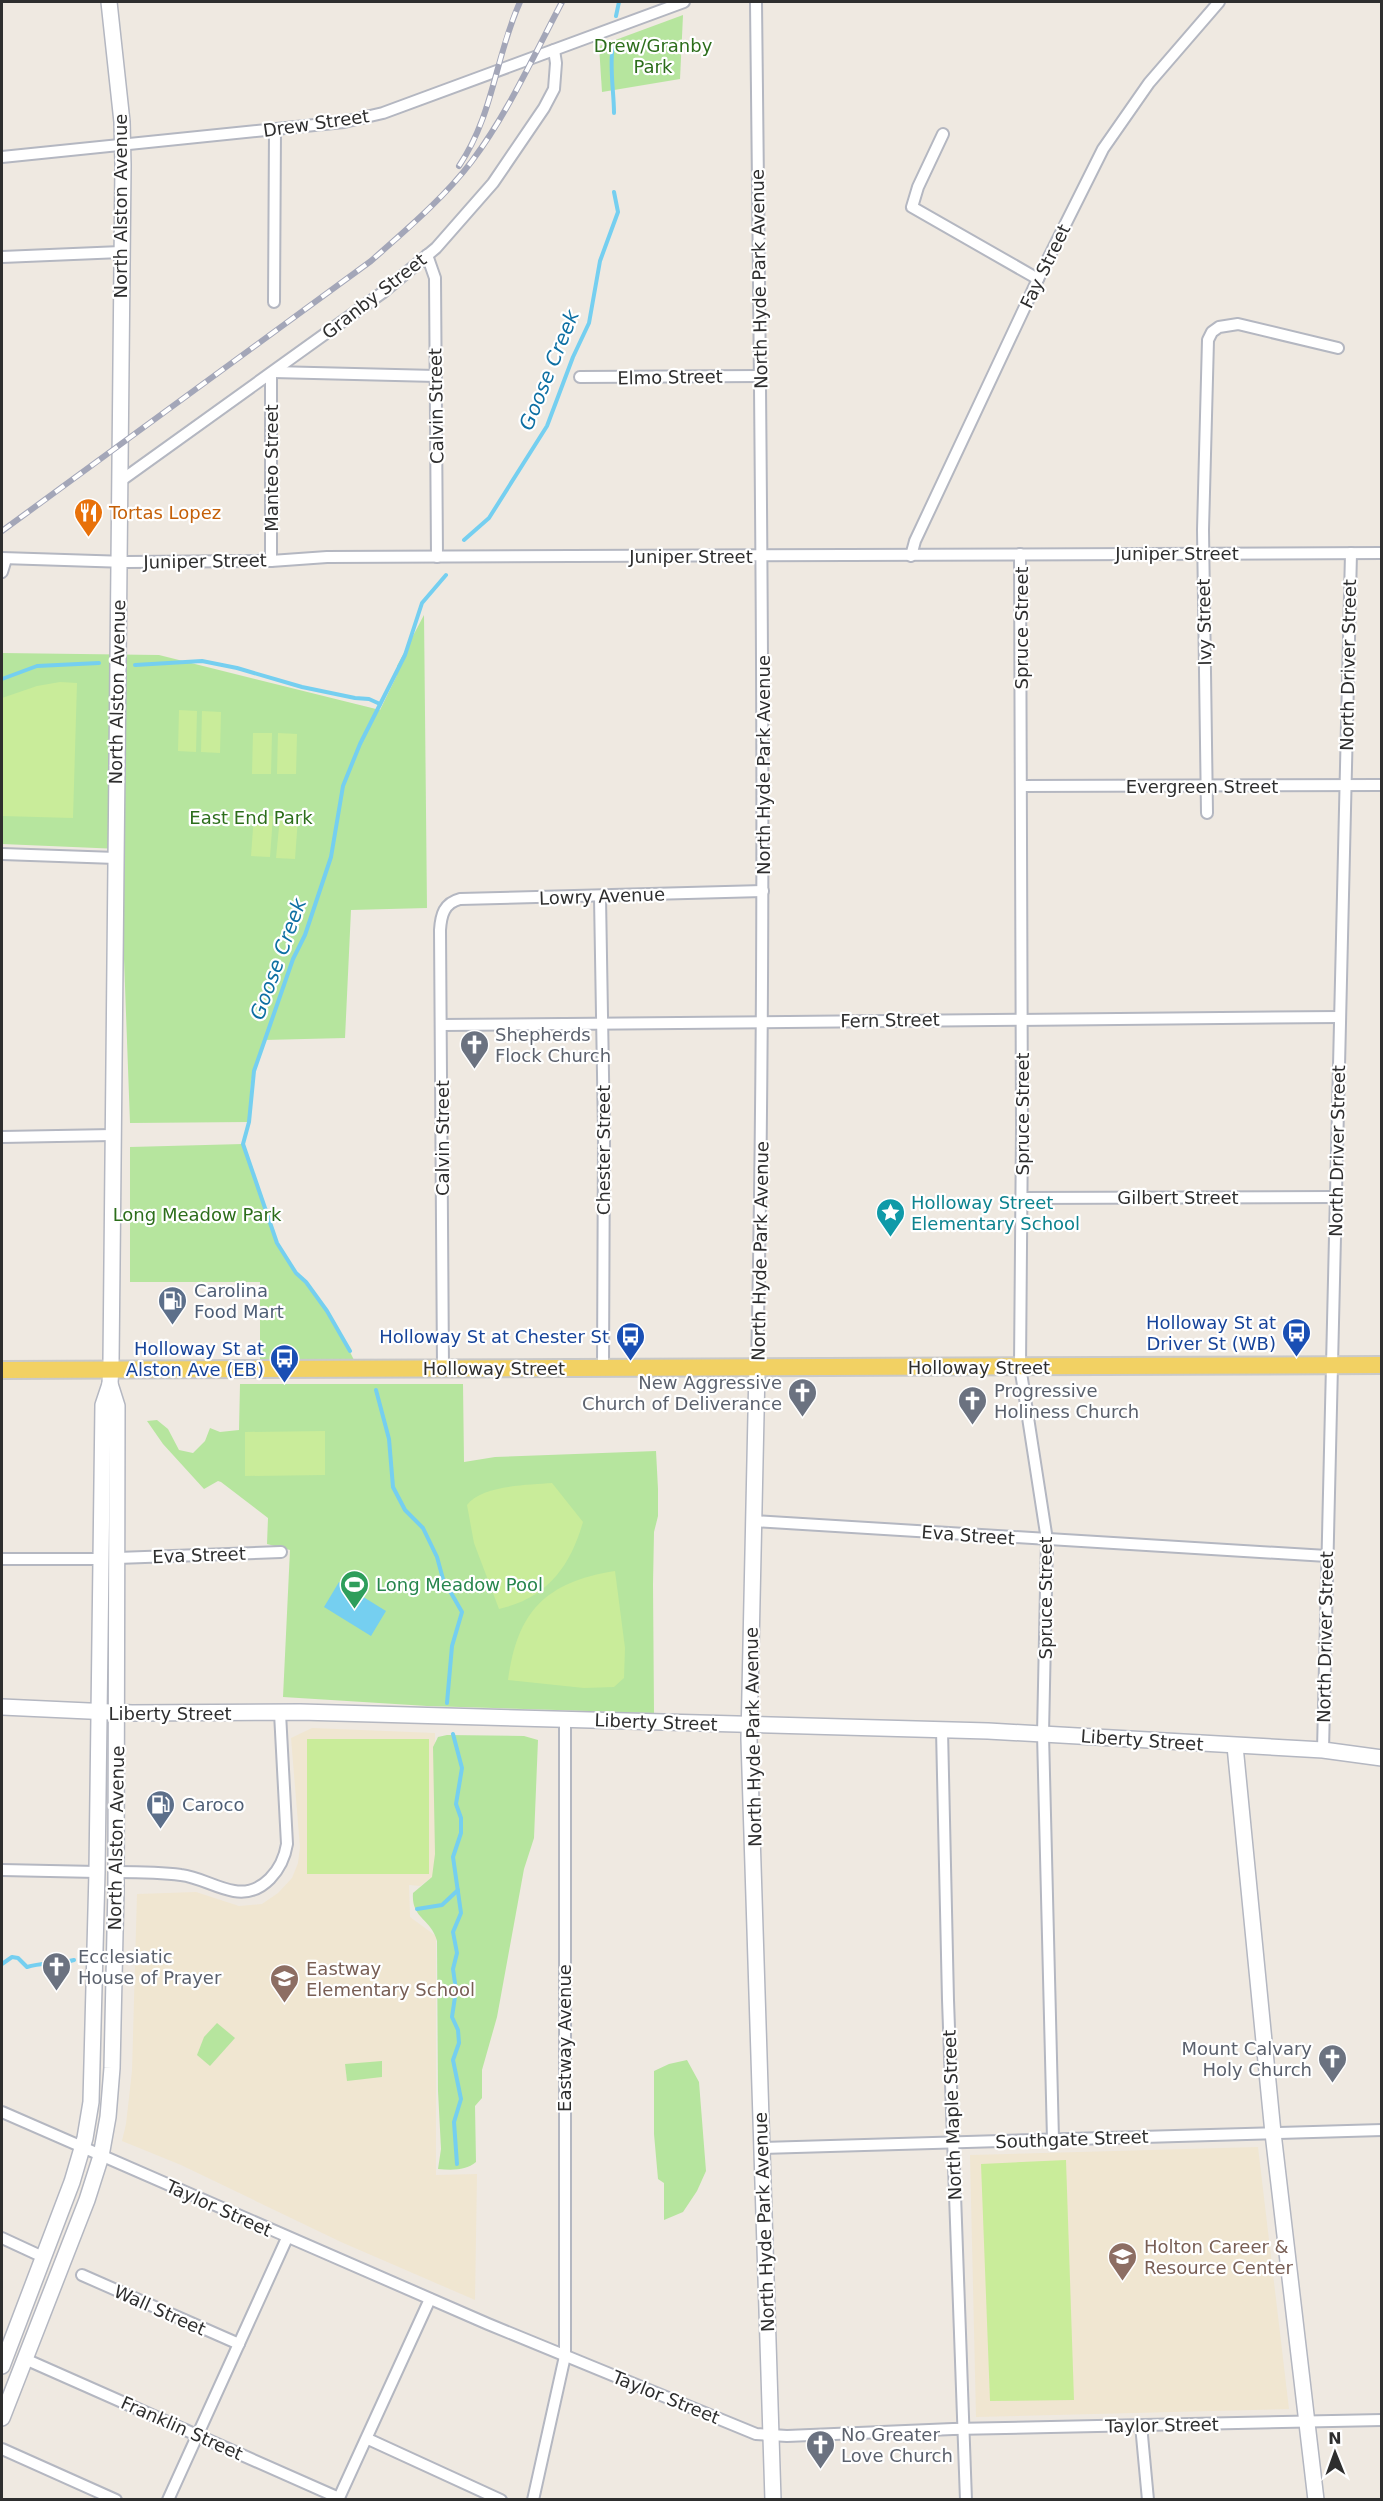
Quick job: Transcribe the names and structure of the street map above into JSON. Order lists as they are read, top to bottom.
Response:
{
  "streets": {
    "main road": [
      "North Alston Avenue",
      "North Hyde Park Avenue",
      "Holloway Street",
      "Liberty Street"
    ],
    "street": [
      "Drew Street",
      "Fay Street",
      "Granby Street",
      "Elmo Street",
      "Calvin Street",
      "Manteo Street",
      "Juniper Street",
      "Ivy Street",
      "Spruce Street",
      "North Driver Street",
      "Evergreen Street",
      "Lowry Avenue",
      "Fern Street",
      "Chester Street",
      "Gilbert Street",
      "Eva Street",
      "Eastway Avenue",
      "North Maple Street",
      "Southgate Street",
      "Taylor Street",
      "Wall Street",
      "Franklin Street"
    ]
  },
  "crossings": [
    ["Drew Street", "North Alston Avenue"],
    ["Drew Street", "Granby Street"],
    ["North Alston Avenue", "Granby Street"],
    ["North Alston Avenue", "Juniper Street"],
    ["North Alston Avenue", "Holloway Street"],
    ["North Alston Avenue", "Eva Street"],
    ["North Alston Avenue", "Liberty Street"],
    ["North Alston Avenue", "Taylor Street"],
    ["North Alston Avenue", "Franklin Street"],
    ["Fay Street", "Juniper Street"],
    ["North Hyde Park Avenue", "Elmo Street"],
    ["North Hyde Park Avenue", "Juniper Street"],
    ["North Hyde Park Avenue", "Lowry Avenue"],
    ["North Hyde Park Avenue", "Fern Street"],
    ["North Hyde Park Avenue", "Holloway Street"],
    ["North Hyde Park Avenue", "Eva Street"],
    ["North Hyde Park Avenue", "Liberty Street"],
    ["North Hyde Park Avenue", "Southgate Street"],
    ["North Hyde Park Avenue", "Taylor Street"],
    ["Granby Street", "Calvin Street"],
    ["Granby Street", "Manteo Street"],
    ["Calvin Street", "Juniper Street"],
    ["Calvin Street", "Lowry Avenue"],
    ["Calvin Street", "Fern Street"],
    ["Calvin Street", "Holloway Street"],
    ["Manteo Street", "Juniper Street"],
    ["Juniper Street", "Ivy Street"],
    ["Juniper Street", "Spruce Street"],
    ["Juniper Street", "North Driver Street"],
    ["Ivy Street", "Evergreen Street"],
    ["Spruce Street", "Evergreen Street"],
    ["Spruce Street", "Fern Street"],
    ["Spruce Street", "Gilbert Street"],
    ["Spruce Street", "Holloway Street"],
    ["Spruce Street", "Eva Street"],
    ["Spruce Street", "Liberty Street"],
    ["Spruce Street", "Southgate Street"],
    ["North Driver Street", "Evergreen Street"],
    ["North Driver Street", "Fern Street"],
    ["North Driver Street", "Gilbert Street"],
    ["North Driver Street", "Holloway Street"],
    ["North Driver Street", "Eva Street"],
    ["North Driver Street", "Liberty Street"],
    ["Lowry Avenue", "Chester Street"],
    ["Fern Street", "Chester Street"],
    ["Chester Street", "Holloway Street"],
    ["Liberty Street", "Eastway Avenue"],
    ["Liberty Street", "North Maple Street"],
    ["Eastway Avenue", "Taylor Street"],
    ["North Maple Street", "Southgate Street"],
    ["North Maple Street", "Taylor Street"]
  ],
  "water": ["Goose Creek"],
  "parks": ["Drew/Granby Park", "East End Park", "Long Meadow Park"],
  "places": {
    "restaurant": ["Tortas Lopez"],
    "church": [
      "Shepherds Flock Church",
      "New Aggressive Church of Deliverance",
      "Progressive Holiness Church",
      "Ecclesiatic House of Prayer",
      "Mount Calvary Holy Church",
      "No Greater Love Church"
    ],
    "place": ["Holloway Street Elementary School"],
    "fuel station": ["Carolina Food Mart", "Caroco"],
    "bus stop": ["Holloway St at Driver St (WB)", "Holloway St at Chester St", "Holloway St at Alston Ave (EB)"],
    "sports": ["Long Meadow Pool"],
    "school or university": ["Eastway Elementary School", "Holton Career & Resource Center"]
  },
  "north": "top"
}
